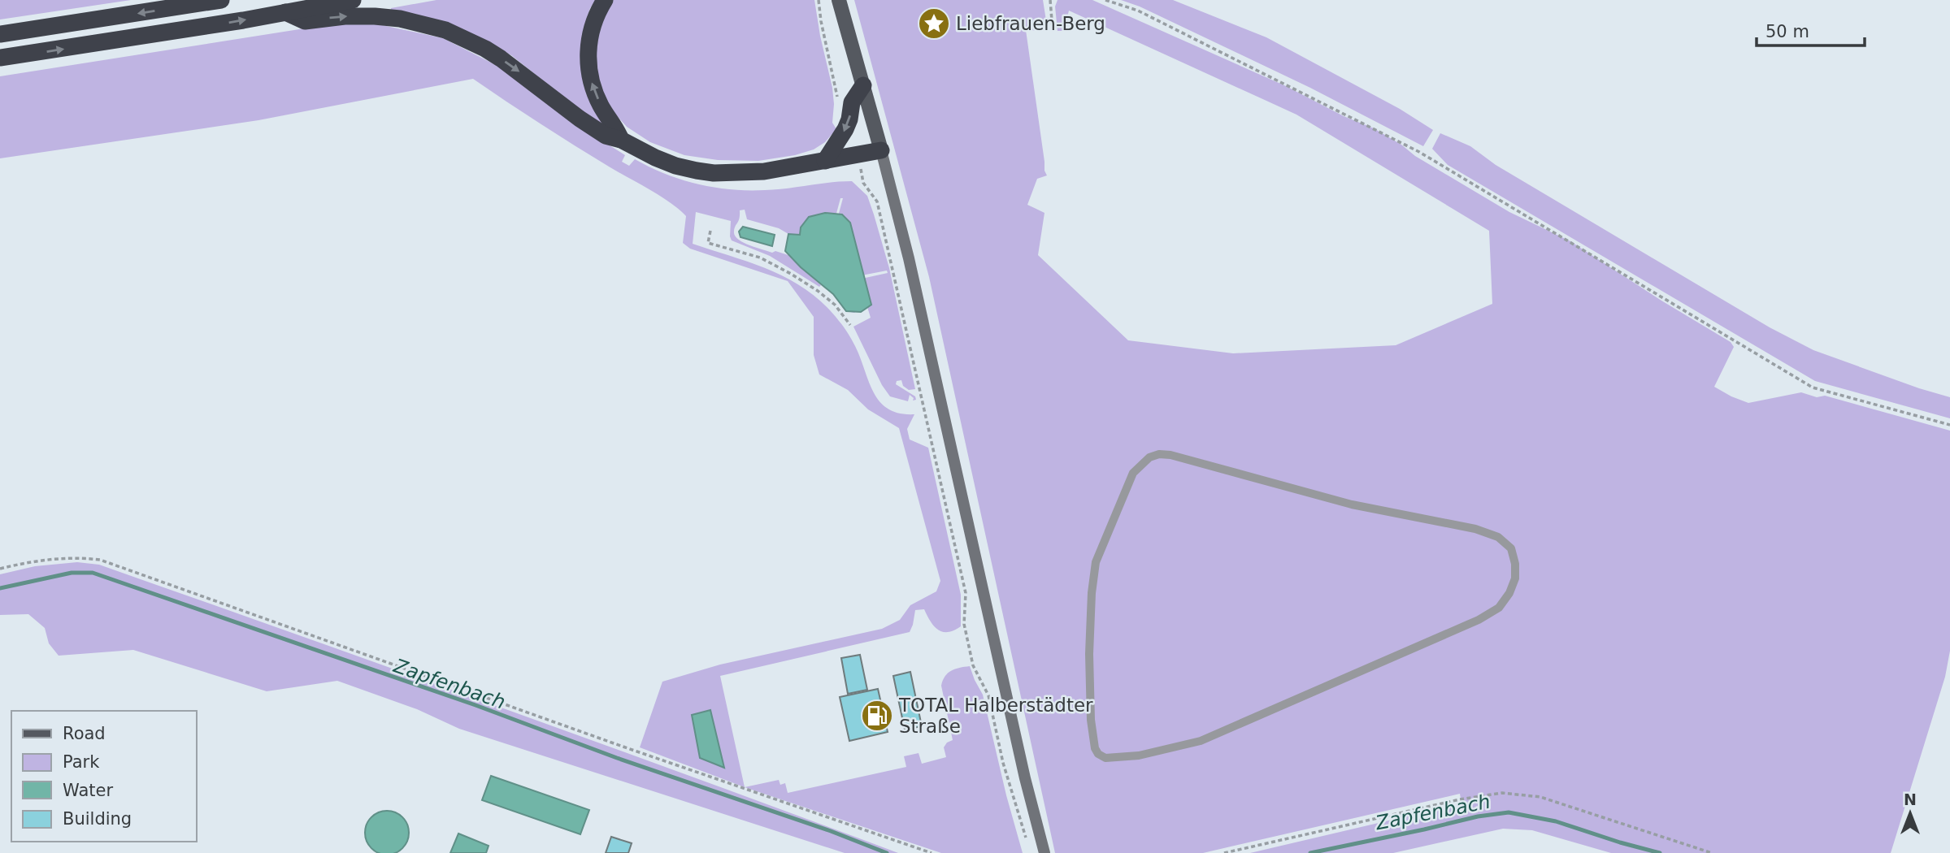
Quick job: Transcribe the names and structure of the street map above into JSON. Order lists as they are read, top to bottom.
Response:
{
  "water": ["Zapfenbach"],
  "places": {
    "place": ["Liebfrauen-Berg"],
    "fuel station": ["TOTAL Halberstädter Straße"]
  },
  "legend": [
    "Road",
    "Park",
    "Water",
    "Building"
  ],
  "scale_bar": "50 m",
  "north": "top"
}
